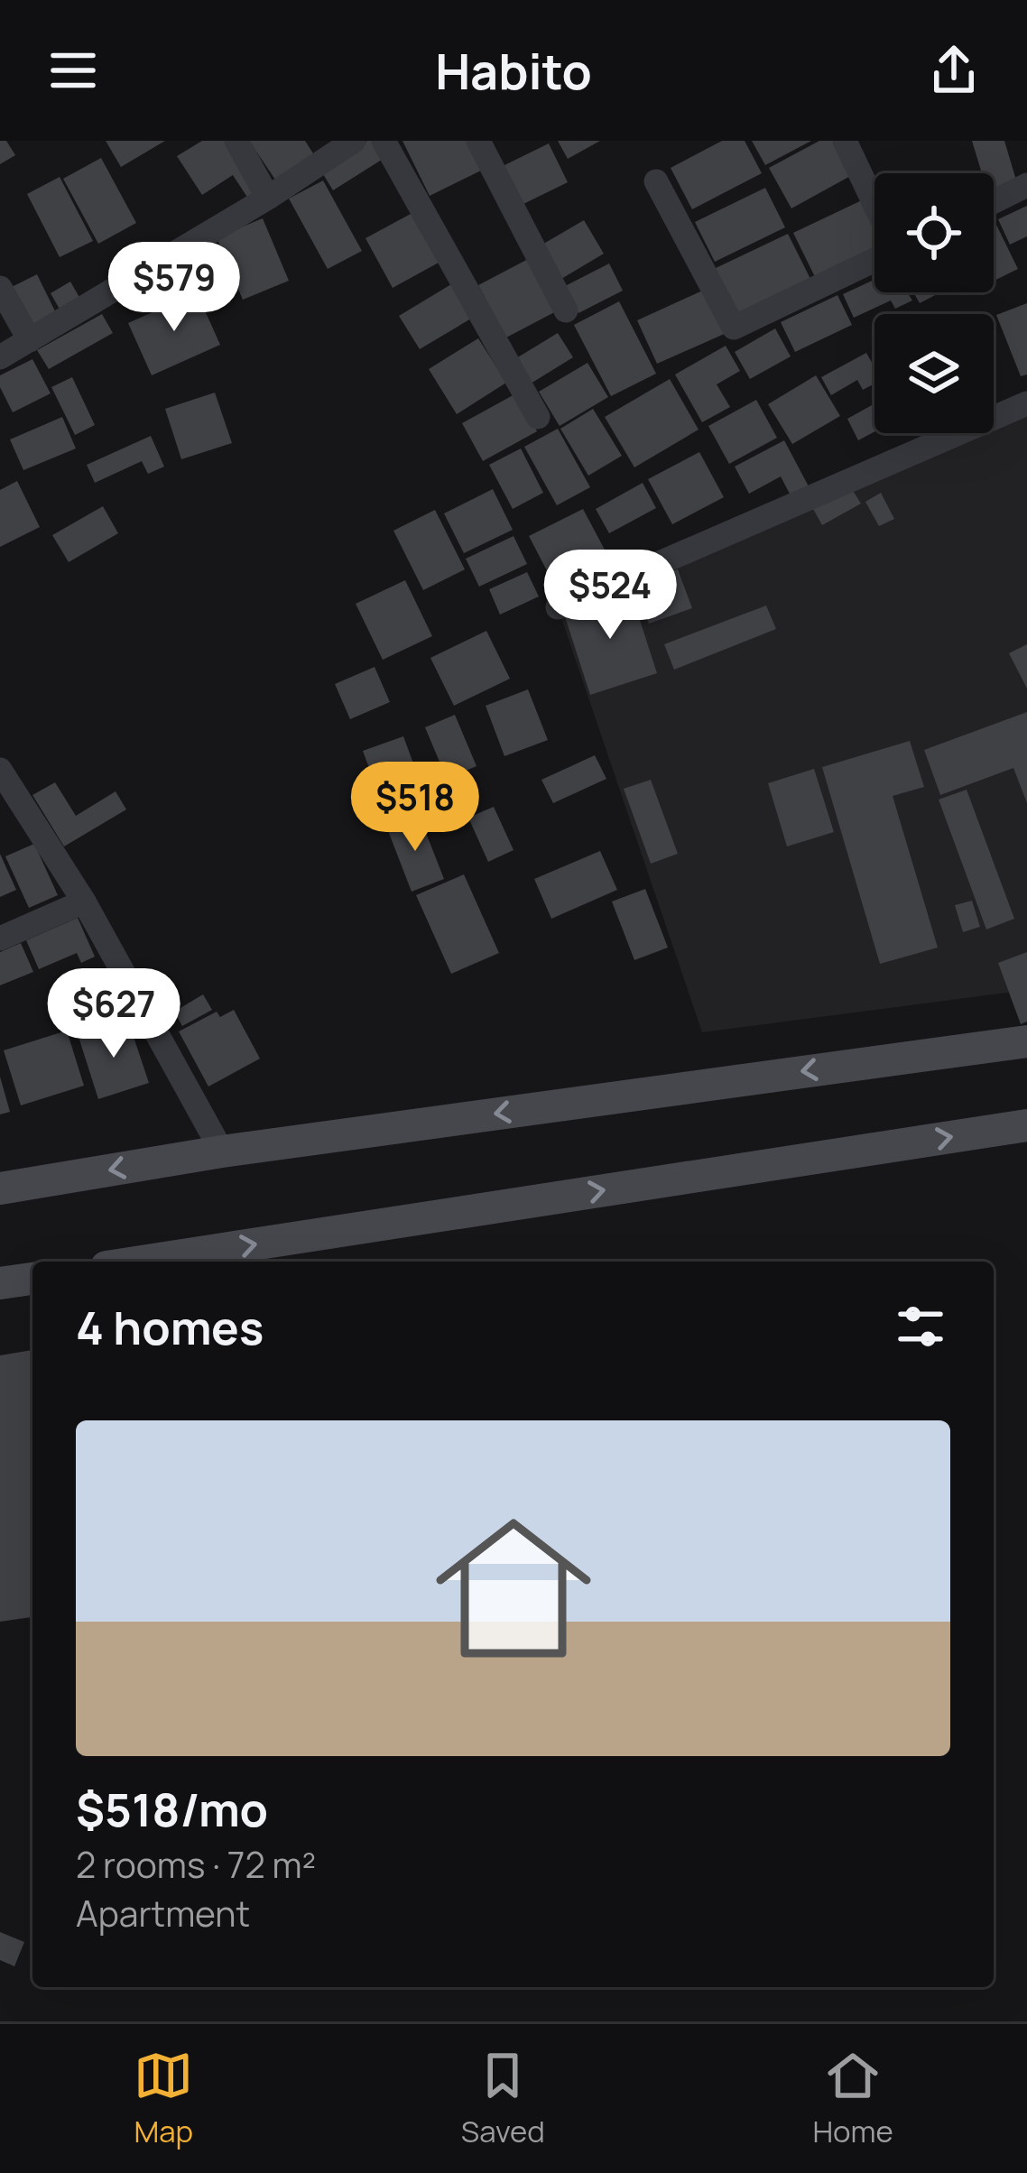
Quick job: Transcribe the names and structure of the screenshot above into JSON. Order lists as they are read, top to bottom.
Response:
{
  "page": {
    "header": "Habito",
    "price": [
      "$579",
      "$524",
      "$518",
      "$627"
    ],
    "heading": "4 homes",
    "list": [
      {
        "name": "$518/mo",
        "note": "2 rooms · 72 m² · Apartment"
      }
    ],
    "tabs": ["Map", "Saved", "Home"]
  }
}
